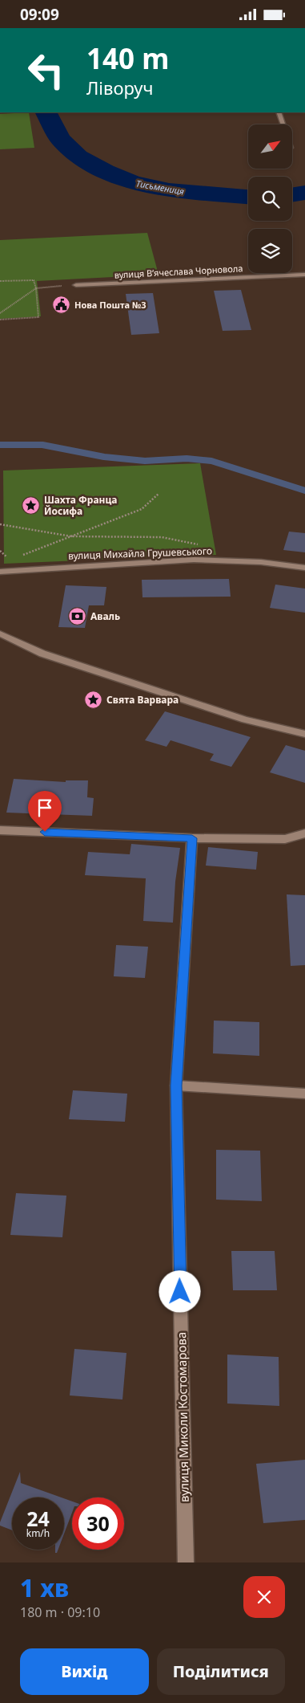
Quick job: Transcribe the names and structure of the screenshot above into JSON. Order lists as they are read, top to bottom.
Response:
{
  "streets": {
    "street": ["вулиця Вʼячеслава Чорновола", "вулиця Михайла Грушевського", "вулиця Миколи Костомарова"]
  },
  "water": ["Тисьмениця"],
  "places": {
    "public building": ["Нова Пошта №3"],
    "place": ["Шахта Франца Йосифа", "Свята Варвара"],
    "bank": ["Аваль"]
  },
  "north": "top right",
  "page": {
    "status": "09:09",
    "turn": ["140 m", "Ліворуч"],
    "speed": "24 km/h",
    "limit": "30",
    "heading": ["1 хв", "180 m · 09:10"],
    "buttons": ["Вихід", "Поділитися"]
  }
}
